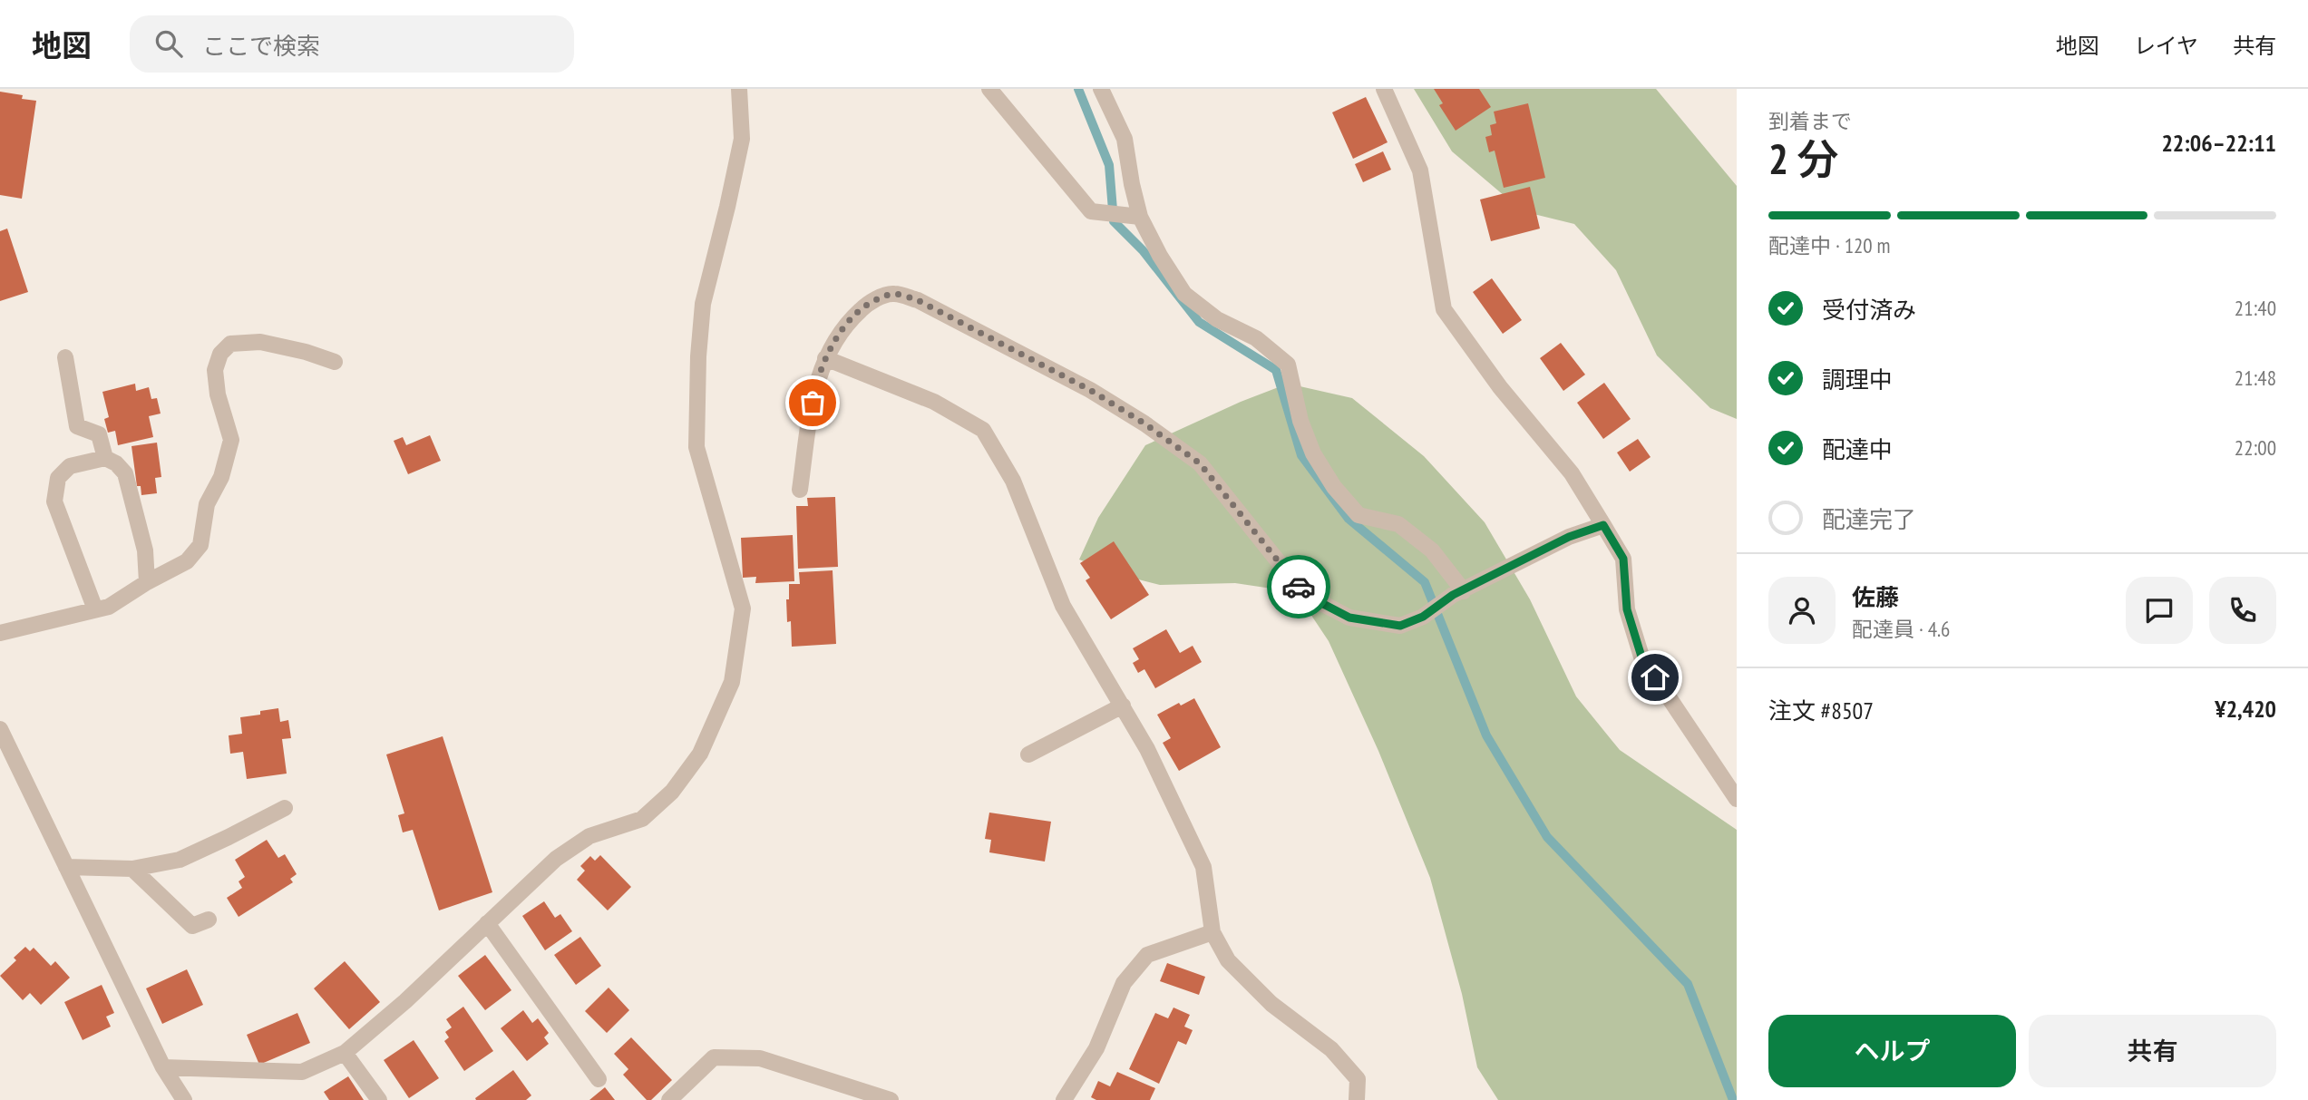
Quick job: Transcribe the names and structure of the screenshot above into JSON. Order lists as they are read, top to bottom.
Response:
{
  "page": {
    "header": "地図",
    "search": "ここで検索",
    "nav": ["地図", "レイヤ", "共有"],
    "heading": ["2 分", "到着まで", "22:06–22:11"],
    "panel": [
      "佐藤",
      "配達員 · 4.6",
      "注文 #8507",
      "¥2,420"
    ],
    "bar": "配達中 · 120 m",
    "list": [
      ["受付済み", "21:40"],
      ["調理中", "21:48"],
      ["配達中", "22:00"],
      "配達完了"
    ],
    "buttons": ["ヘルプ", "共有"]
  }
}
